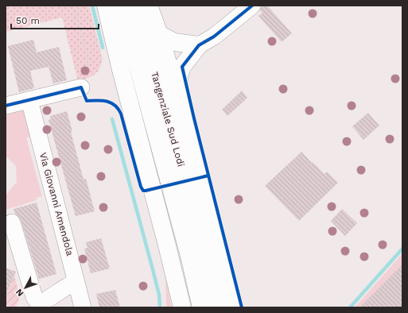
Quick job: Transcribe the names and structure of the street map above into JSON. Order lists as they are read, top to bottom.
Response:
{
  "streets": {
    "highway": ["Tangenziale Sud Lodi"],
    "street": ["Via Giovanni Amendola"]
  },
  "scale_bar": "50 m",
  "north": "bottom left"
}
